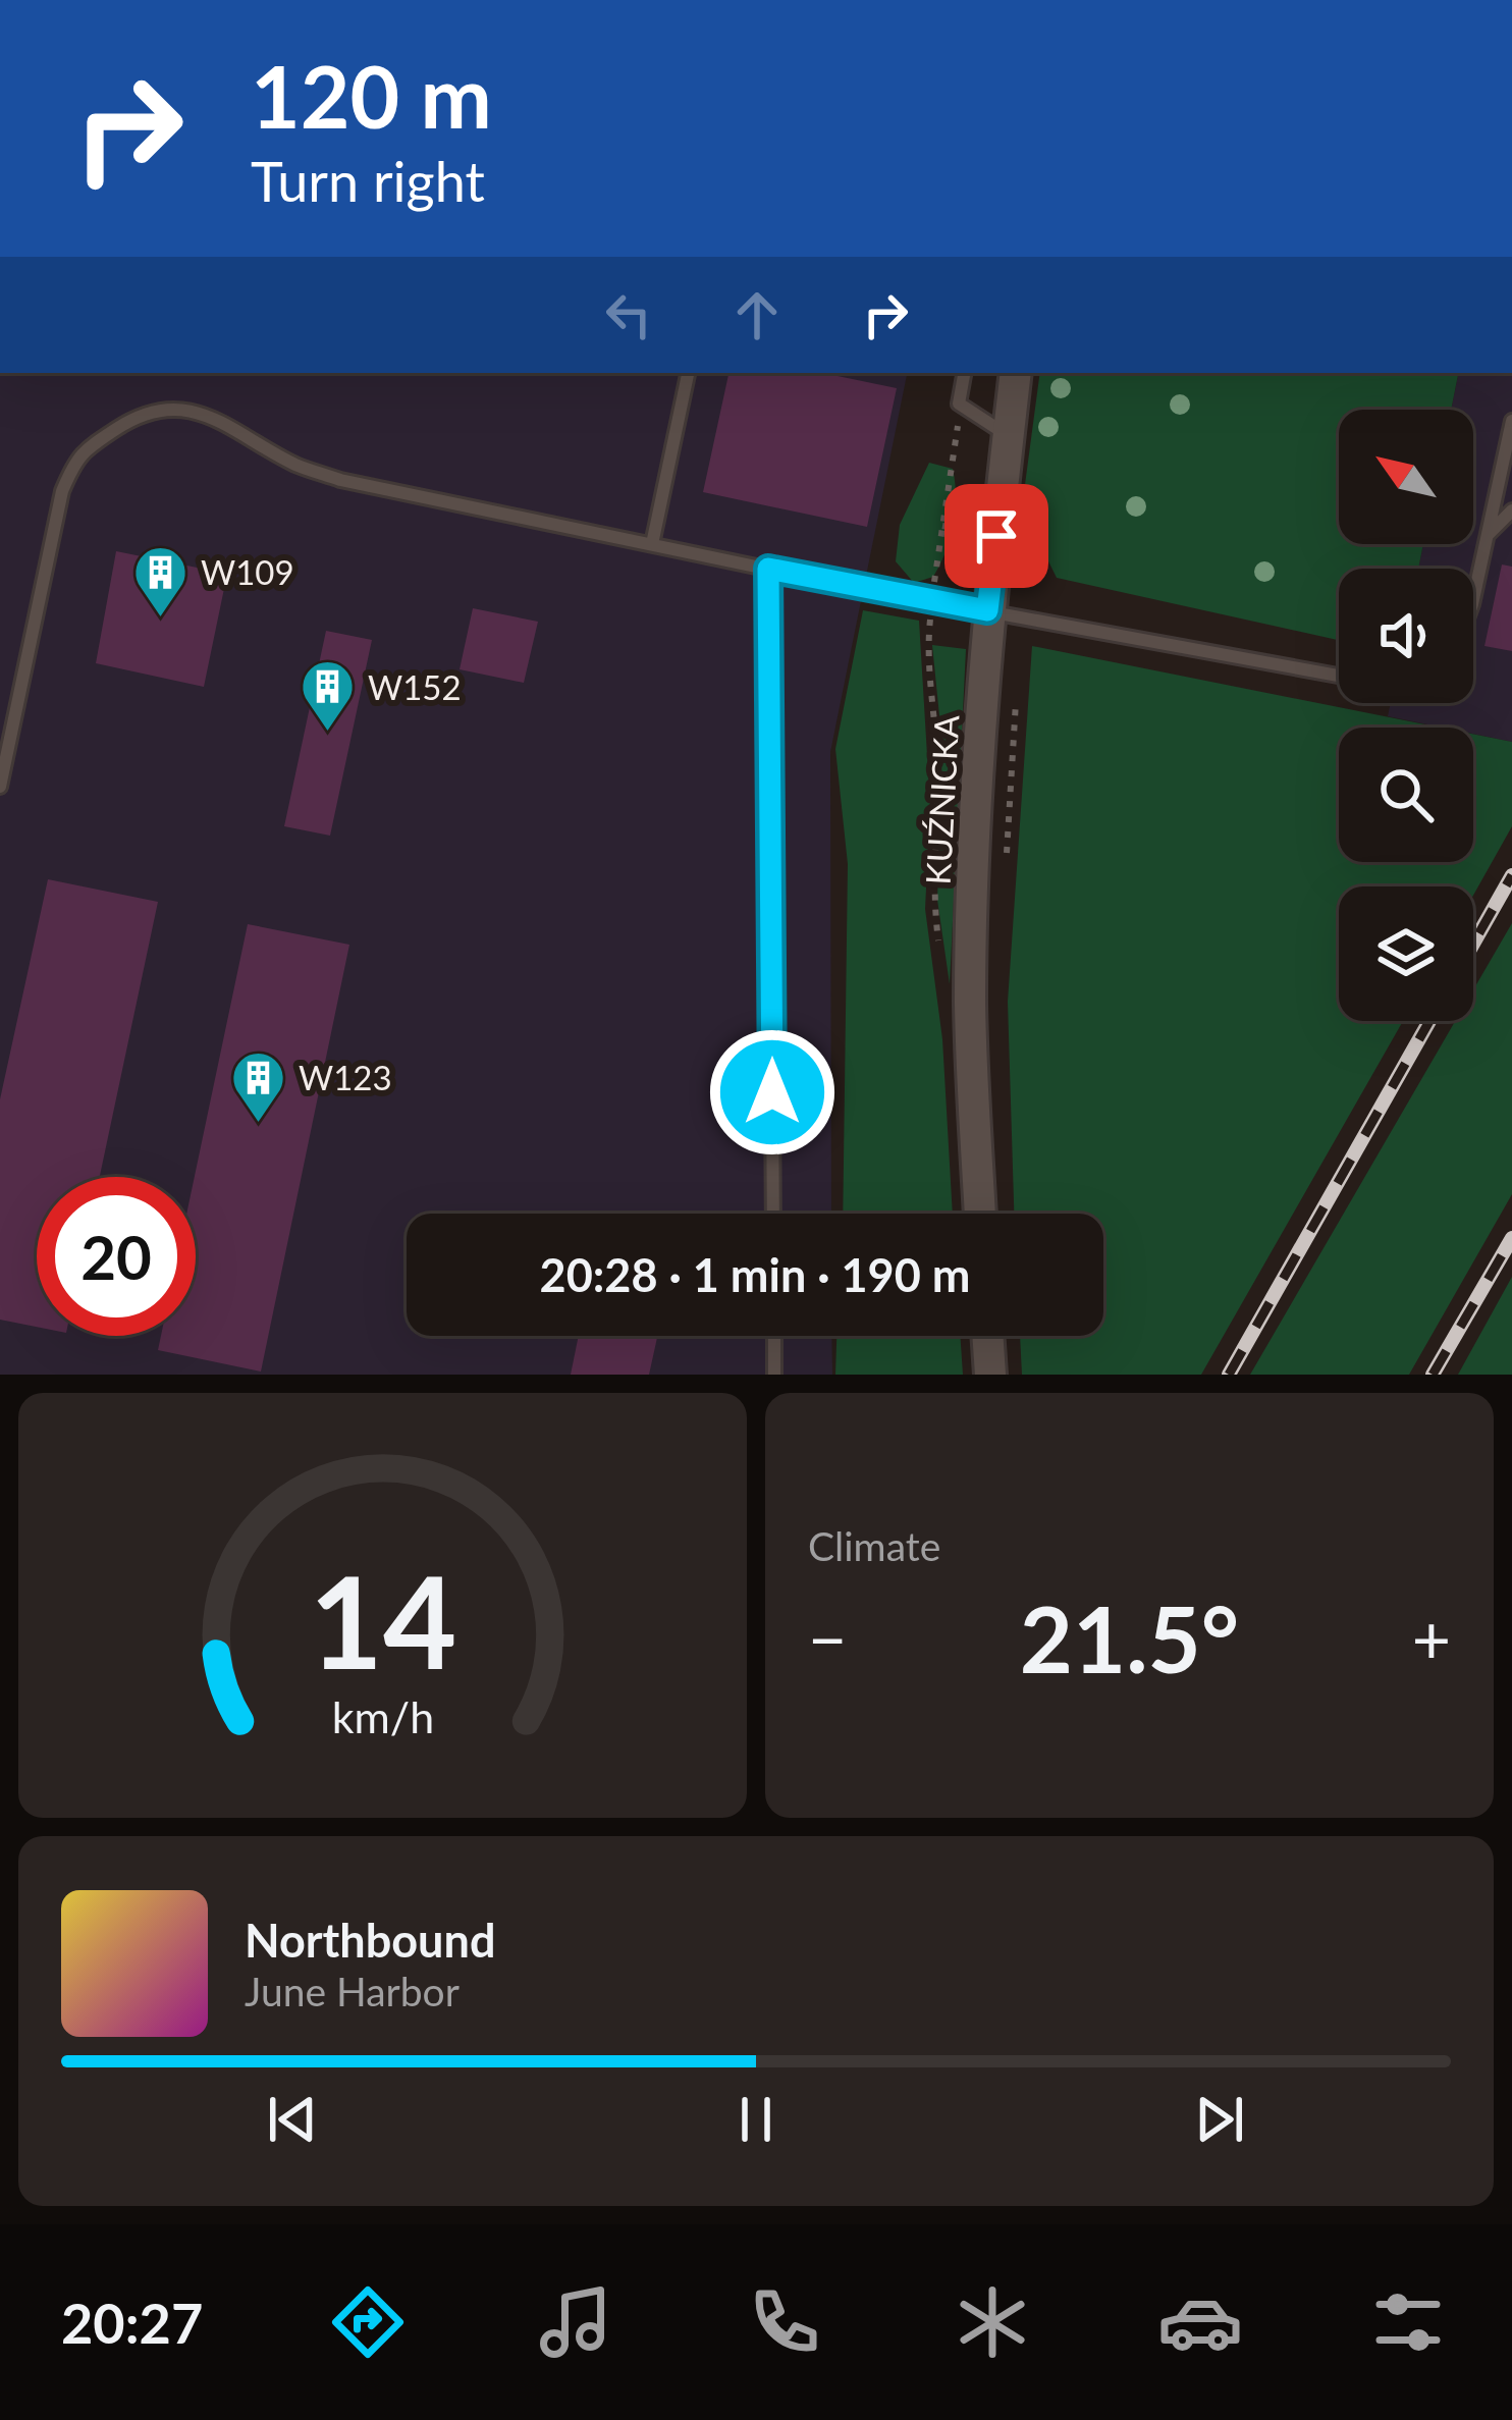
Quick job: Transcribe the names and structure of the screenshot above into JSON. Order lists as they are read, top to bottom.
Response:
{
  "streets": {
    "street": ["KUŹNICKA"]
  },
  "places": {
    "building": ["W109", "W152", "W123"]
  },
  "north": "top left",
  "page": {
    "turn": ["120 m", "Turn right"],
    "limit": "20",
    "trip": "20:28 · 1 min · 190 m",
    "tile": "Climate",
    "heat": ["−", "21.5°", "+"],
    "song": ["Northbound", "June Harbor"],
    "tabs": "20:27",
    "gauge": ["14", "km/h"]
  }
}
